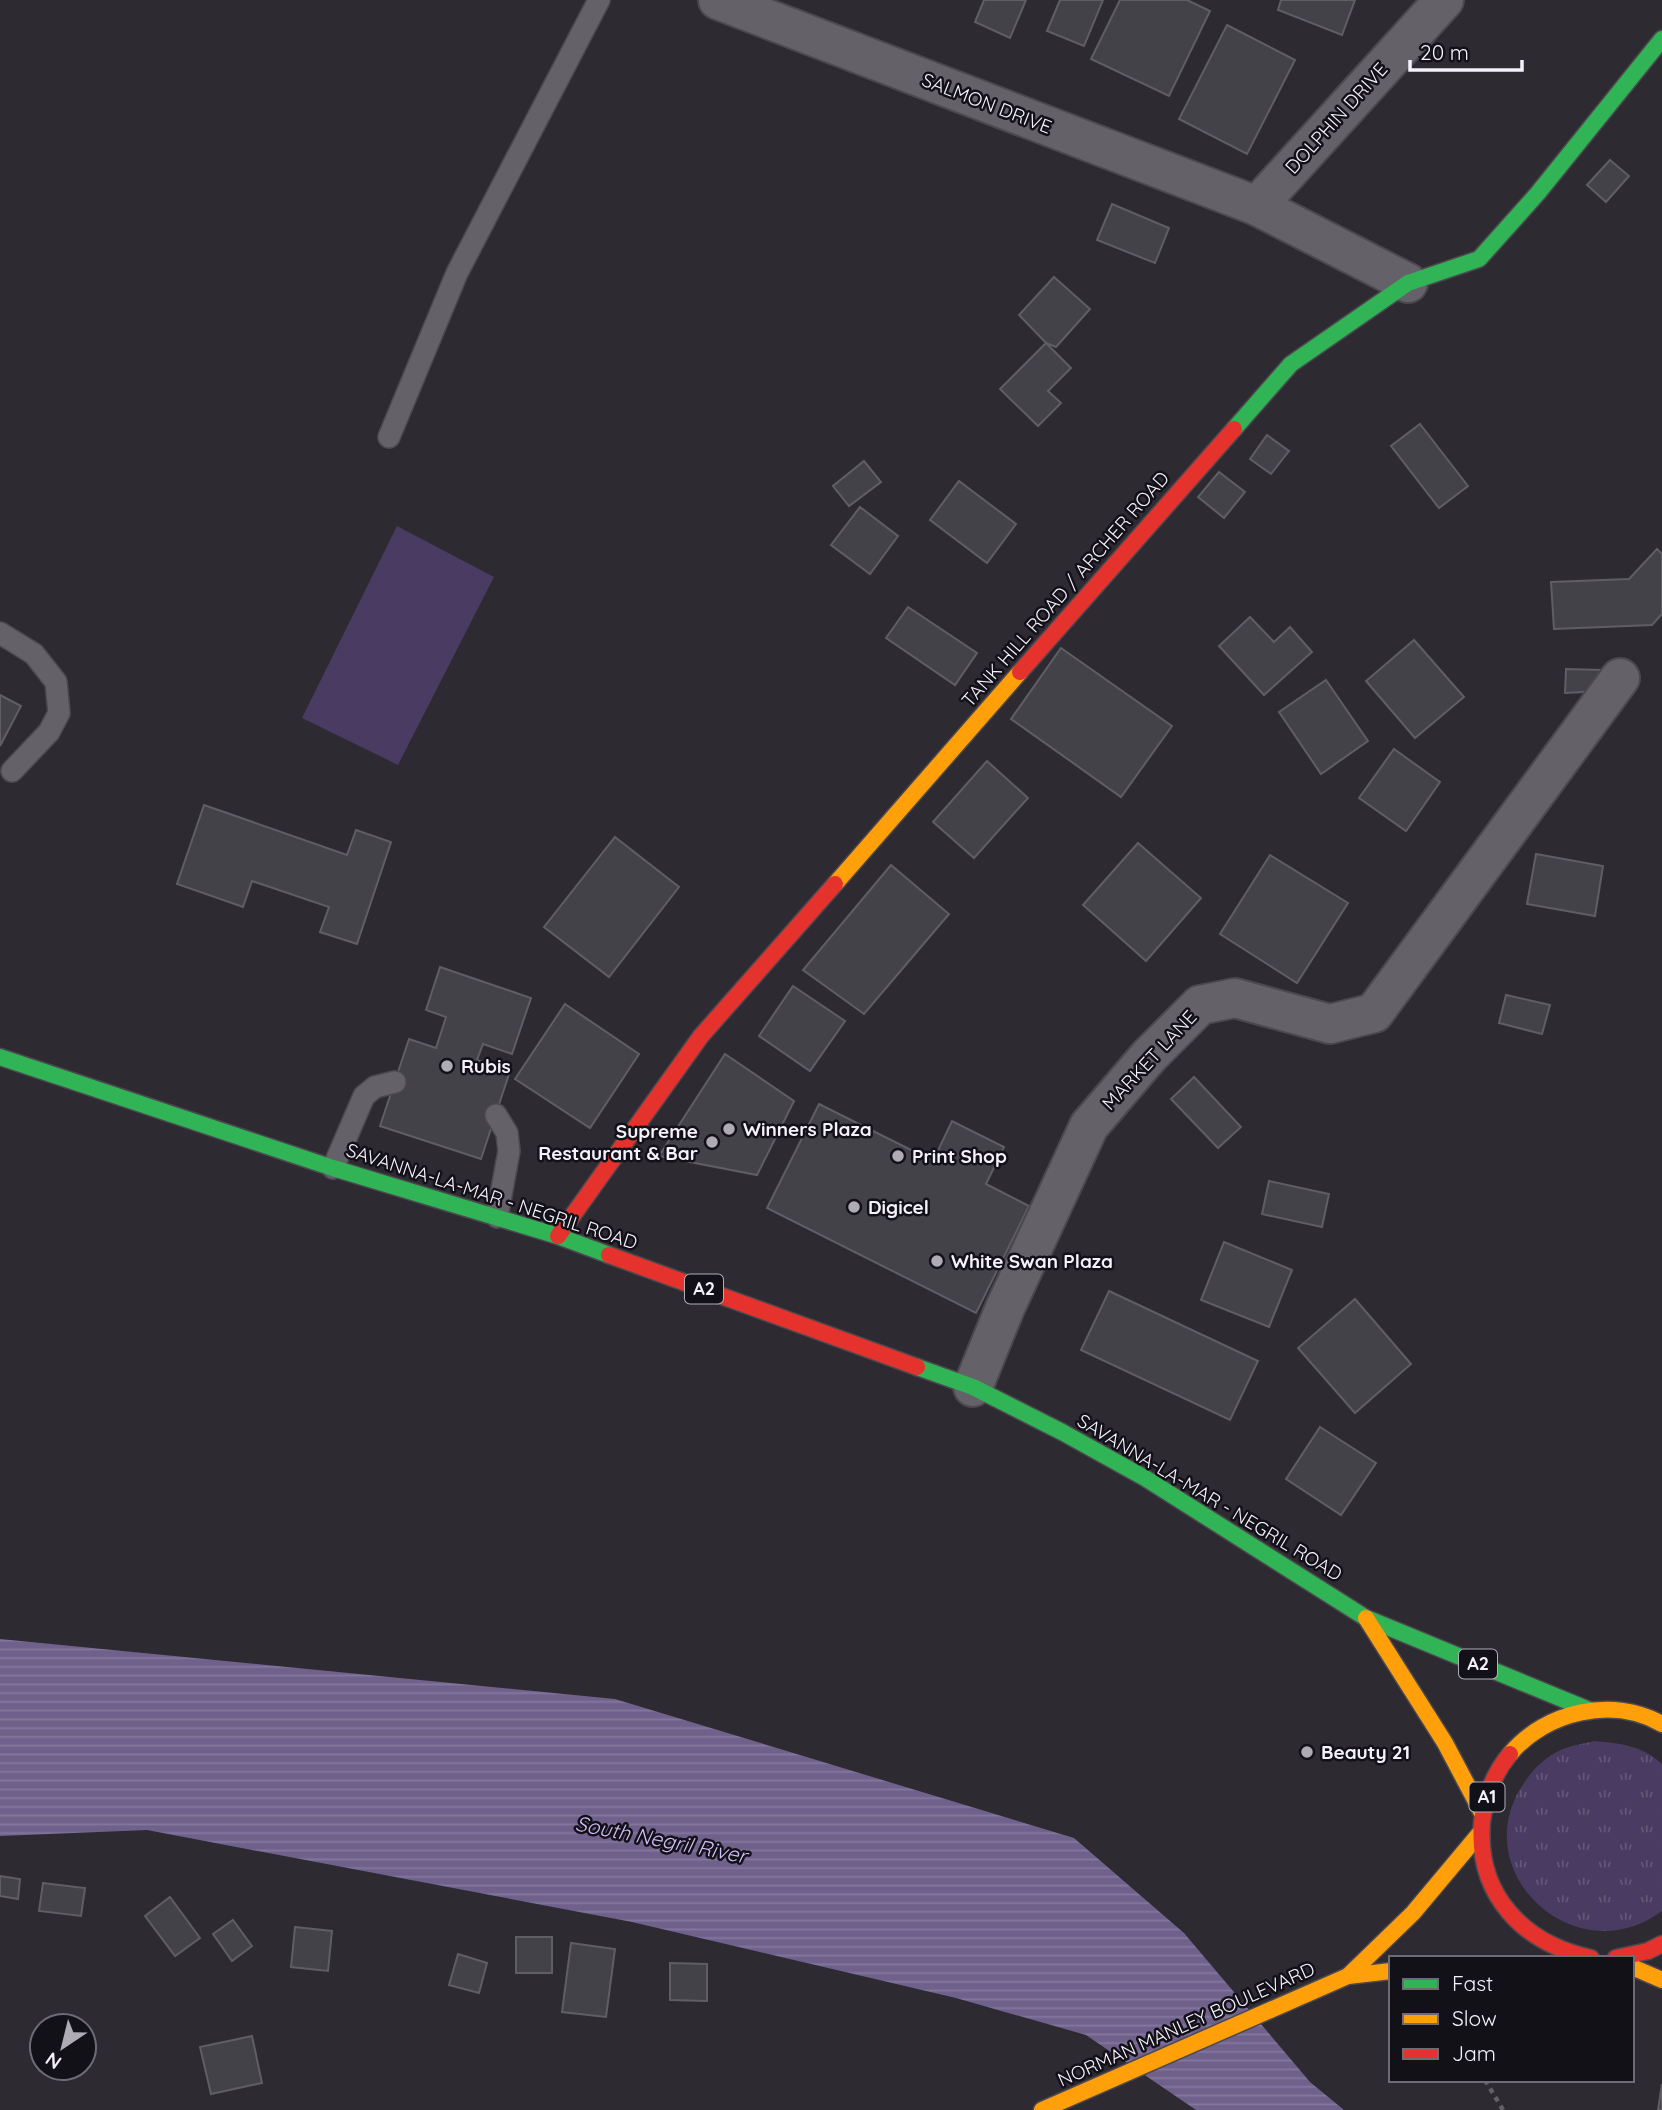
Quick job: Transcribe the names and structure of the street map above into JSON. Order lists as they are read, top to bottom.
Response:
{
  "streets": {
    "main road": [
      "TANK HILL ROAD / ARCHER ROAD",
      "SAVANNA-LA-MAR - NEGRIL ROAD",
      "A2",
      "A1",
      "NORMAN MANLEY BOULEVARD"
    ],
    "street": ["SALMON DRIVE", "DOLPHIN DRIVE", "MARKET LANE"]
  },
  "crossings": [
    ["SALMON DRIVE", "DOLPHIN DRIVE"],
    ["SALMON DRIVE", "TANK HILL ROAD / ARCHER ROAD"],
    ["TANK HILL ROAD / ARCHER ROAD", "SAVANNA-LA-MAR - NEGRIL ROAD"],
    ["MARKET LANE", "SAVANNA-LA-MAR - NEGRIL ROAD"],
    ["SAVANNA-LA-MAR - NEGRIL ROAD", "A1"],
    ["A1", "NORMAN MANLEY BOULEVARD"]
  ],
  "water": ["South Negril River"],
  "places": [
    "Rubis",
    "Winners Plaza",
    "Supreme Restaurant & Bar",
    "Print Shop",
    "Digicel",
    "White Swan Plaza",
    "Beauty 21"
  ],
  "legend": ["Fast", "Slow", "Jam"],
  "scale_bar": "20 m",
  "north": "bottom left"
}
